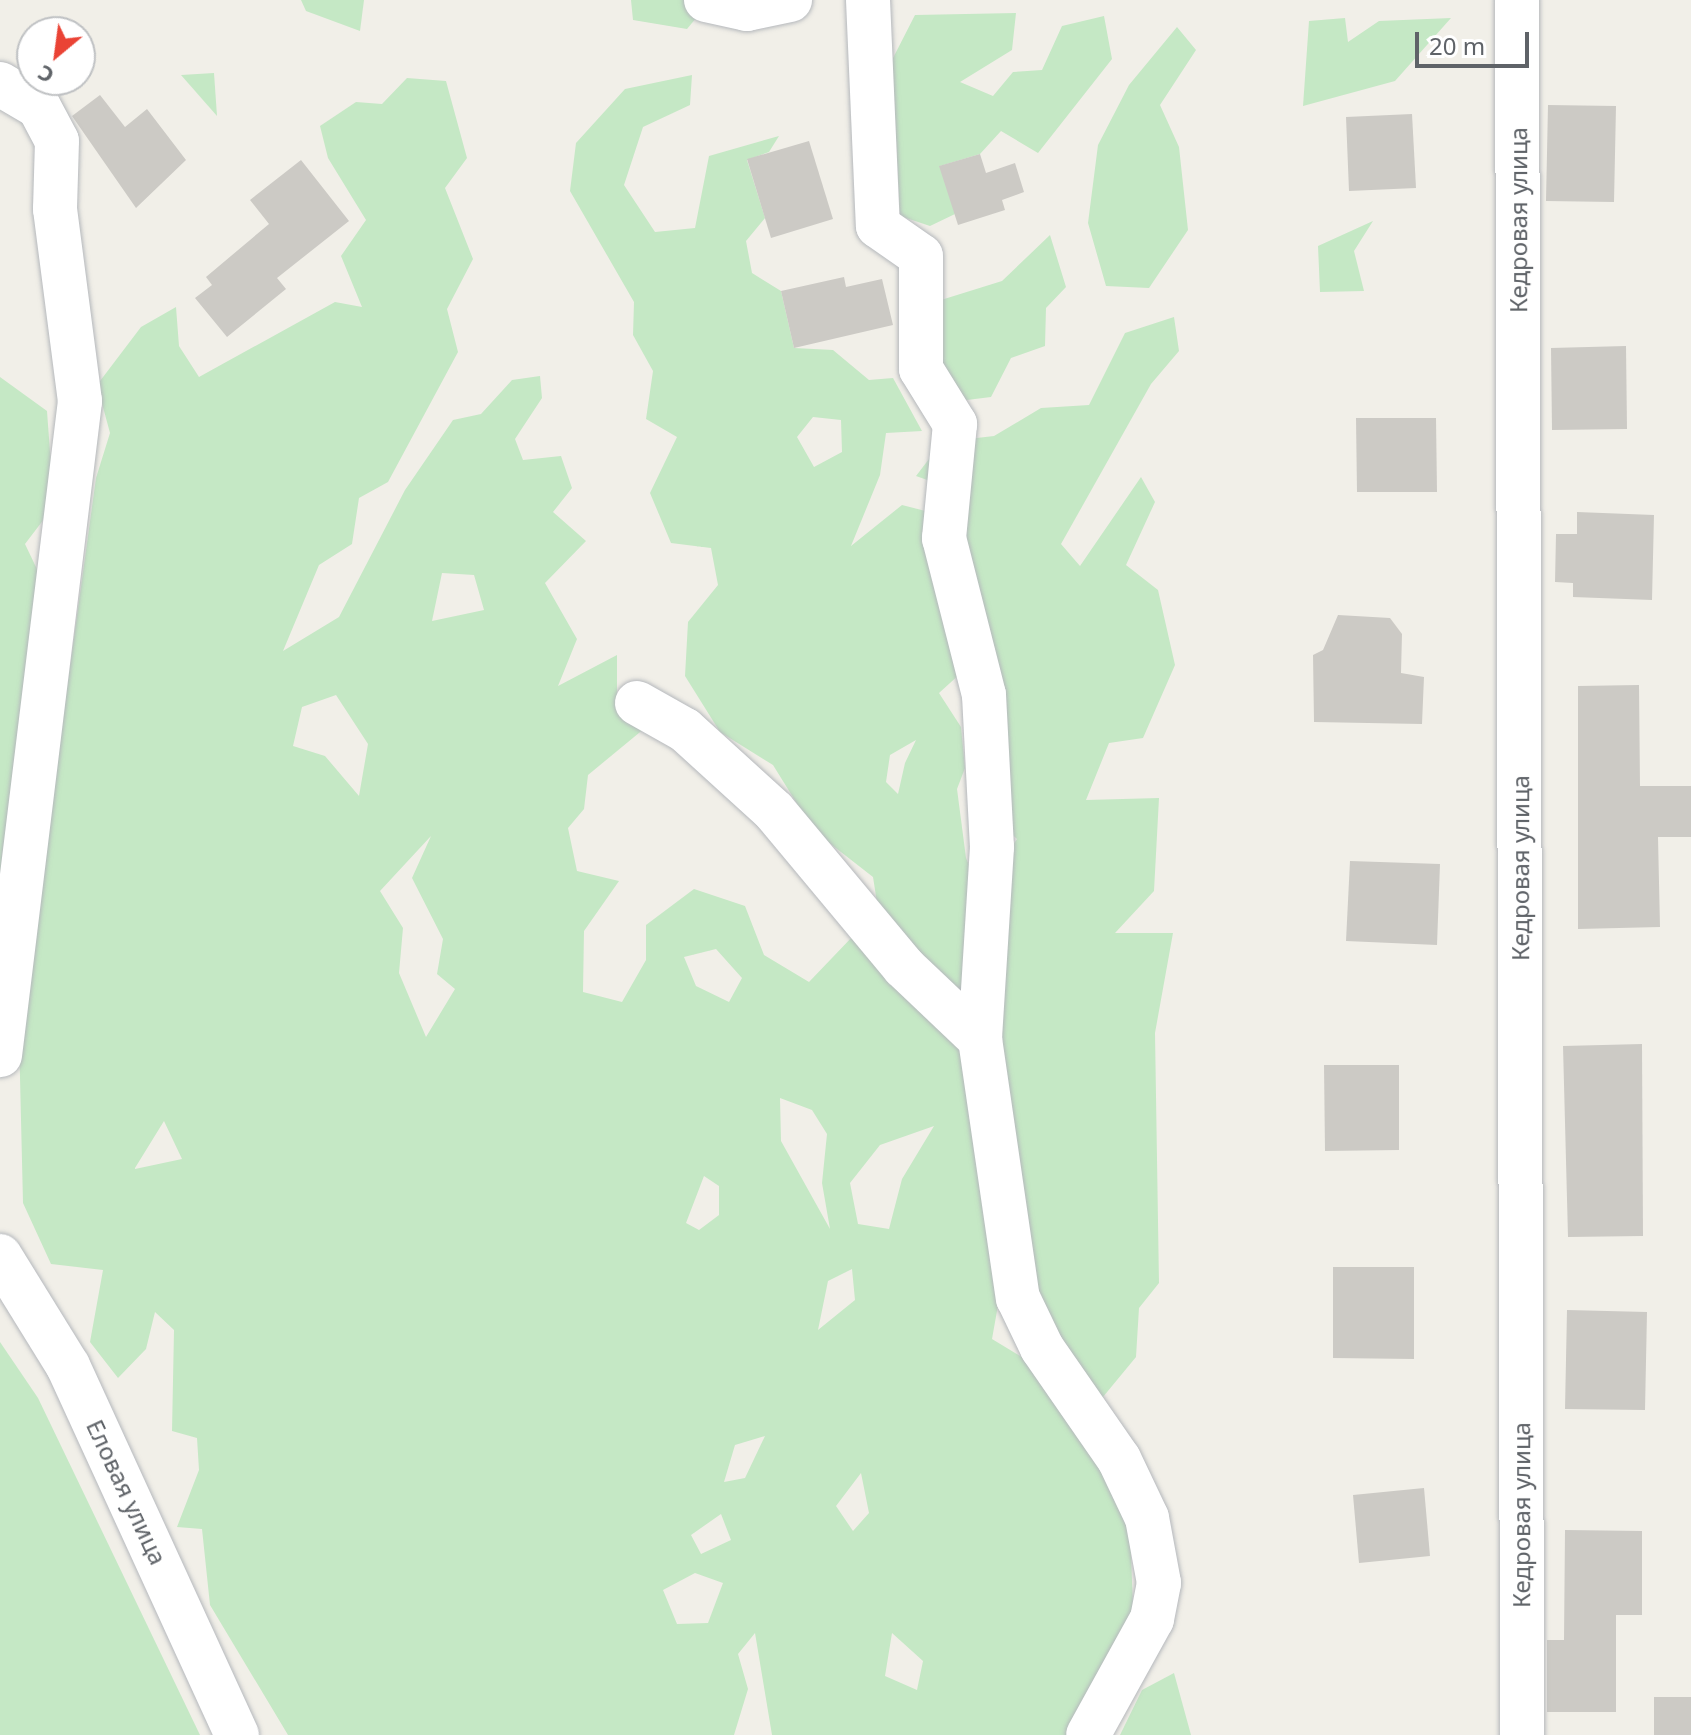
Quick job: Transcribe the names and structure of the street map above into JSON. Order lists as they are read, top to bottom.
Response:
{
  "streets": {
    "street": ["Кедровая улица", "Еловая улица"]
  },
  "scale_bar": "20 m",
  "north": "bottom left"
}
